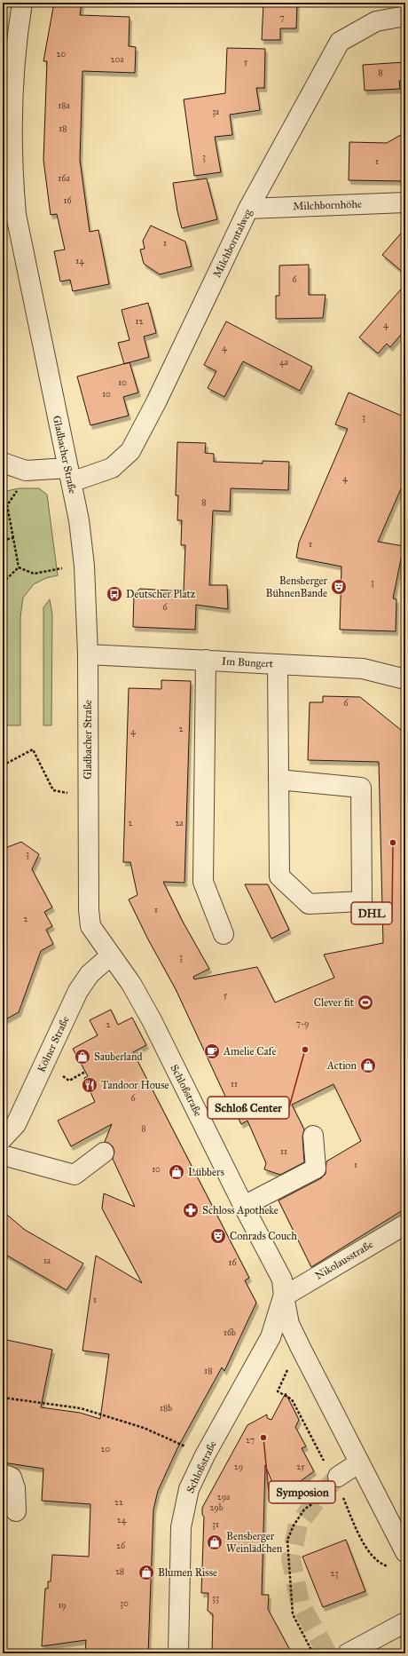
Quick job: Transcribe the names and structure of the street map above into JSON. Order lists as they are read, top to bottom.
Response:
{
  "streets": {
    "street": [
      "Milchbornhöhe",
      "Milchborntalweg",
      "Gladbacher Straße",
      "Im Bungert",
      "Kölner Straße",
      "Schloßstraße",
      "Nikolausstraße"
    ]
  },
  "crossings": [
    ["Milchbornhöhe", "Milchborntalweg"],
    ["Milchborntalweg", "Gladbacher Straße"],
    ["Gladbacher Straße", "Im Bungert"],
    ["Gladbacher Straße", "Schloßstraße"],
    ["Kölner Straße", "Schloßstraße"],
    ["Schloßstraße", "Nikolausstraße"]
  ],
  "places": {
    "theatre": ["Bensberger BühnenBande", "Conrads Couch"],
    "bus stop": ["Deutscher Platz"],
    "other": ["DHL", "Schloß Center", "Symposion"],
    "sports": ["Clever fit"],
    "cafe": ["Amelie Cafe"],
    "shop": [
      "Sauberland",
      "Action",
      "Lübbers",
      "Bensberger Weinlädchen",
      "Blumen Risse"
    ],
    "restaurant": ["Tandoor House"],
    "pharmacy": ["Schloss Apotheke"]
  },
  "house_numbers": [
    "7",
    "20",
    "20a",
    "5",
    "8",
    "18a",
    "3a",
    "18",
    "3",
    "1",
    "16a",
    "16",
    "1",
    "14",
    "6",
    "12",
    "4",
    "4",
    "4a",
    "10",
    "10",
    "3",
    "4",
    "8",
    "1",
    "3",
    "6",
    "6",
    "2",
    "4",
    "2",
    "2a",
    "3",
    "1",
    "2",
    "3",
    "5",
    "7-9",
    "2",
    "11",
    "6",
    "8",
    "11",
    "1",
    "10",
    "1a",
    "16",
    "1",
    "16b",
    "18",
    "18b",
    "27",
    "20",
    "29",
    "25",
    "29a",
    "22",
    "29b",
    "24",
    "31",
    "26",
    "28",
    "23",
    "33",
    "30",
    "19"
  ]
}
